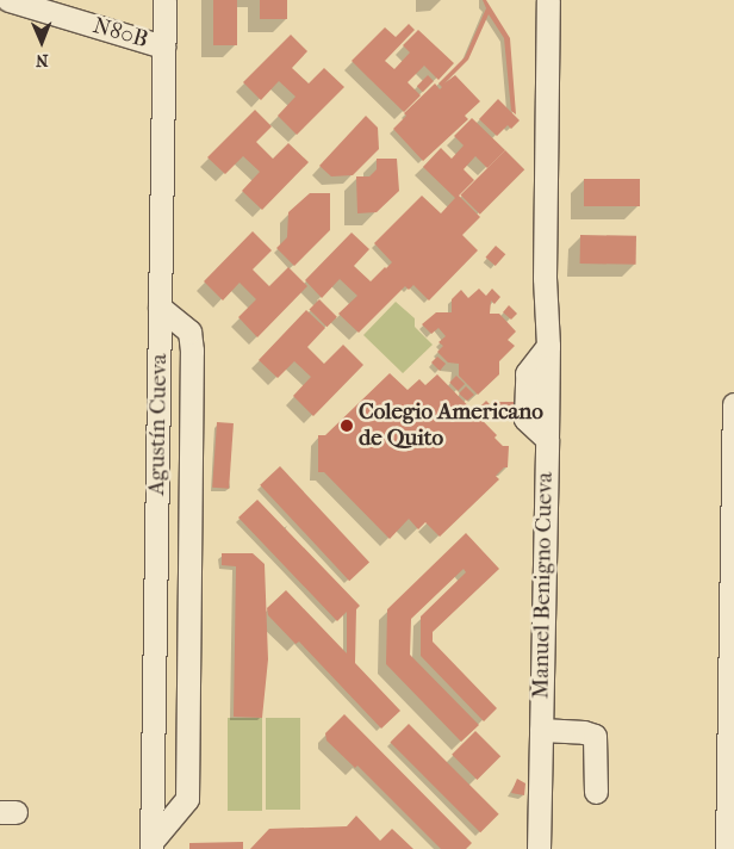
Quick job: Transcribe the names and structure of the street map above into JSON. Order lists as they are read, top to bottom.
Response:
{
  "streets": {
    "street": ["N80B", "Agustín Cueva", "Manuel Benigno Cueva"]
  },
  "crossings": [
    ["N80B", "Agustín Cueva"]
  ],
  "places": ["Colegio Americano de Quito"],
  "north": "bottom"
}
